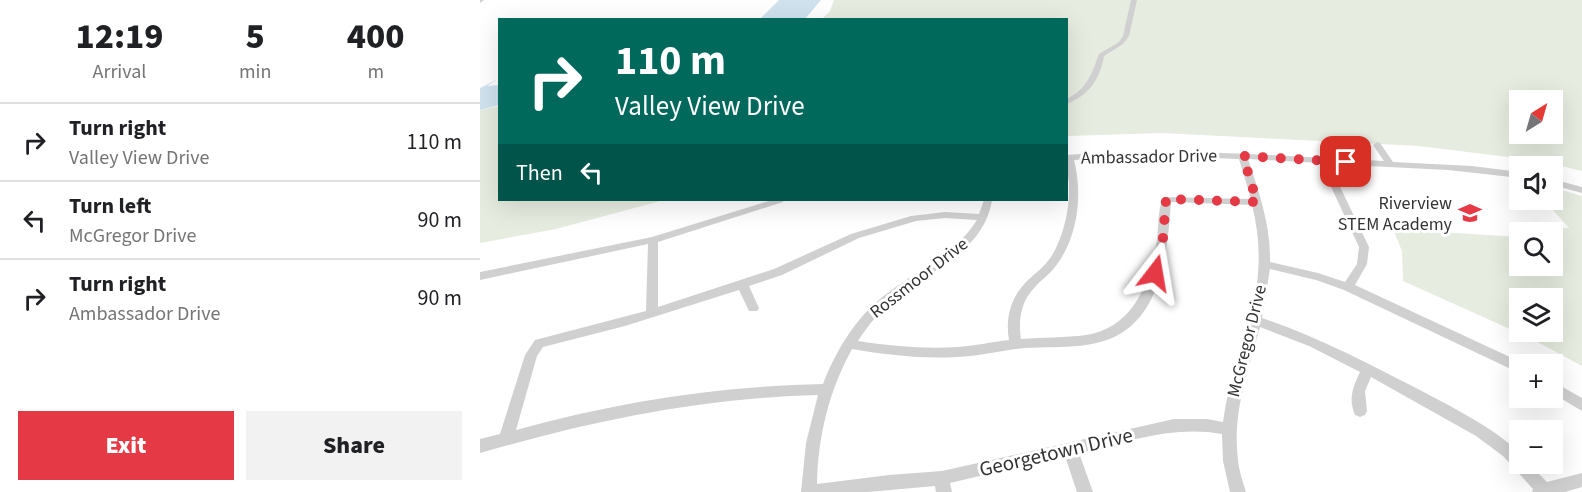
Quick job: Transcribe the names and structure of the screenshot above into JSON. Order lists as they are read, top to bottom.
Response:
{
  "streets": {
    "street": [
      "Ambassador Drive",
      "Rossmoor Drive",
      "McGregor Drive",
      "Georgetown Drive"
    ]
  },
  "crossings": [
    ["Ambassador Drive", "McGregor Drive"],
    ["Rossmoor Drive", "Georgetown Drive"],
    ["McGregor Drive", "Georgetown Drive"]
  ],
  "places": {
    "school or university": ["Riverview STEM Academy"]
  },
  "north": "top right",
  "page": {
    "eta": [
      "12:19",
      "Arrival",
      "5",
      "min",
      "400",
      "m"
    ],
    "turn": ["110 m", "Valley View Drive"],
    "map_buttons": ["+", "−"],
    "list": [
      {
        "name": "Turn right",
        "note": "Valley View Drive",
        "value": "110 m"
      },
      {
        "name": "Turn left",
        "note": "McGregor Drive",
        "value": "90 m"
      },
      {
        "name": "Turn right",
        "note": "Ambassador Drive",
        "value": "90 m"
      }
    ],
    "then": "Then",
    "buttons": ["Exit", "Share"]
  }
}
